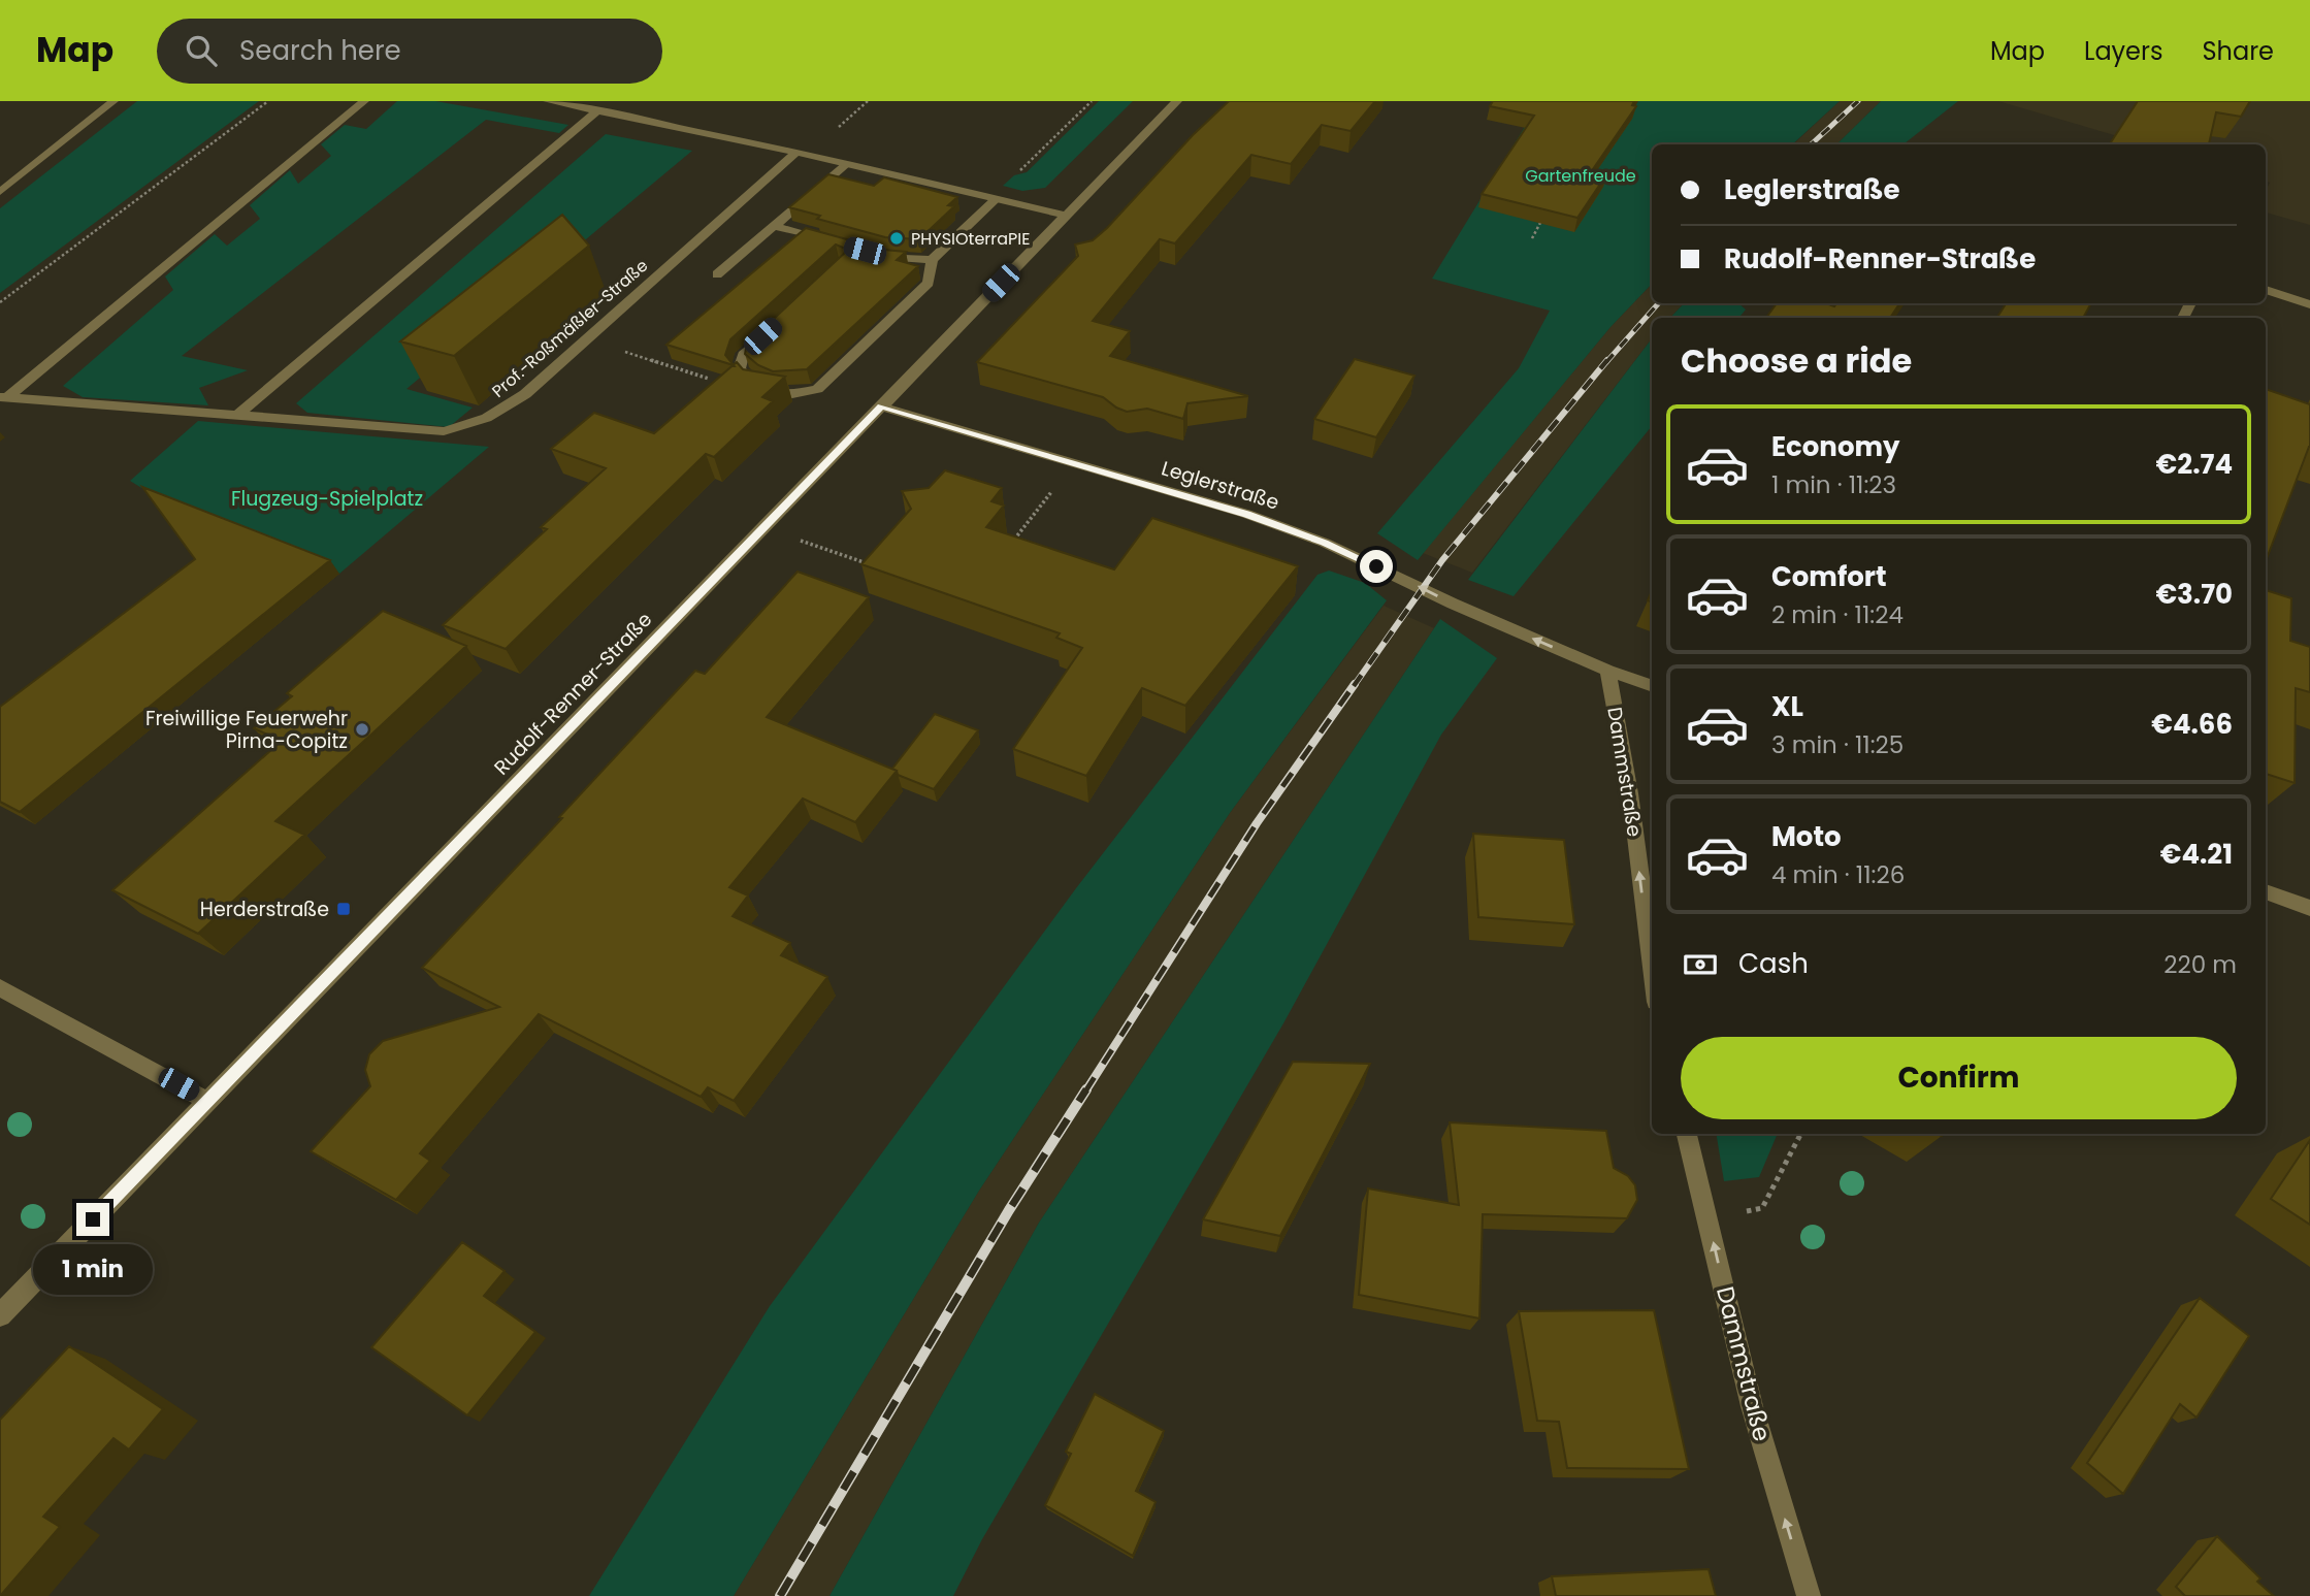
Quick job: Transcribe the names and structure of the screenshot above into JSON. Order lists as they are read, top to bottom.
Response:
{
  "streets": {
    "street": [
      "Prof.-Roßmäßler-Straße",
      "Leglerstraße",
      "Rudolf-Renner-Straße",
      "Dammstraße"
    ]
  },
  "crossings": [
    ["Leglerstraße", "Rudolf-Renner-Straße"],
    ["Leglerstraße", "Dammstraße"]
  ],
  "one_way": ["Leglerstraße", "Dammstraße"],
  "parks": ["Gartenfreude", "Flugzeug-Spielplatz"],
  "places": {
    "other": ["PHYSIOterraPIE", "Freiwillige Feuerwehr Pirna-Copitz"],
    "transit": ["Herderstraße"]
  },
  "page": {
    "header": "Map",
    "search": "Search here",
    "nav": ["Map", "Layers", "Share"],
    "banner": ["Leglerstraße", "Rudolf-Renner-Straße"],
    "heading": "Choose a ride",
    "list": [
      {
        "name": "Economy",
        "note": "1 min · 11:23",
        "value": "€2.74"
      },
      {
        "name": "Comfort",
        "note": "2 min · 11:24",
        "value": "€3.70"
      },
      {
        "name": "XL",
        "note": "3 min · 11:25",
        "value": "€4.66"
      },
      {
        "name": "Moto",
        "note": "4 min · 11:26",
        "value": "€4.21"
      }
    ],
    "pay": ["Cash", "220 m"],
    "buttons": "Confirm",
    "bubble": "1 min"
  }
}
